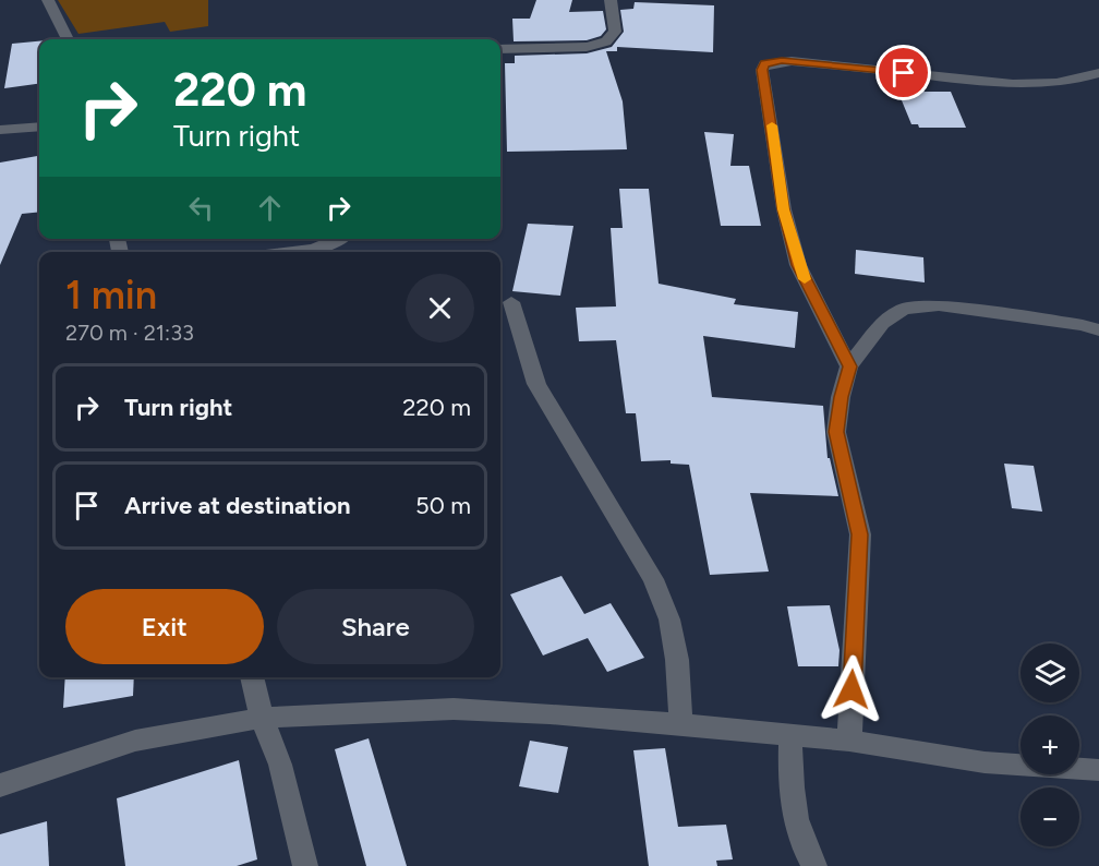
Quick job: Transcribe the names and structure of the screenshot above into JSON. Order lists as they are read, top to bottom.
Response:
{
  "page": {
    "turn": ["220 m", "Turn right"],
    "heading": ["1 min", "270 m · 21:33"],
    "list": [
      {
        "name": "Turn right",
        "value": "220 m"
      },
      {
        "name": "Arrive at destination",
        "value": "50 m"
      }
    ],
    "buttons": ["Exit", "Share"],
    "map_buttons": ["+", "−"]
  }
}
